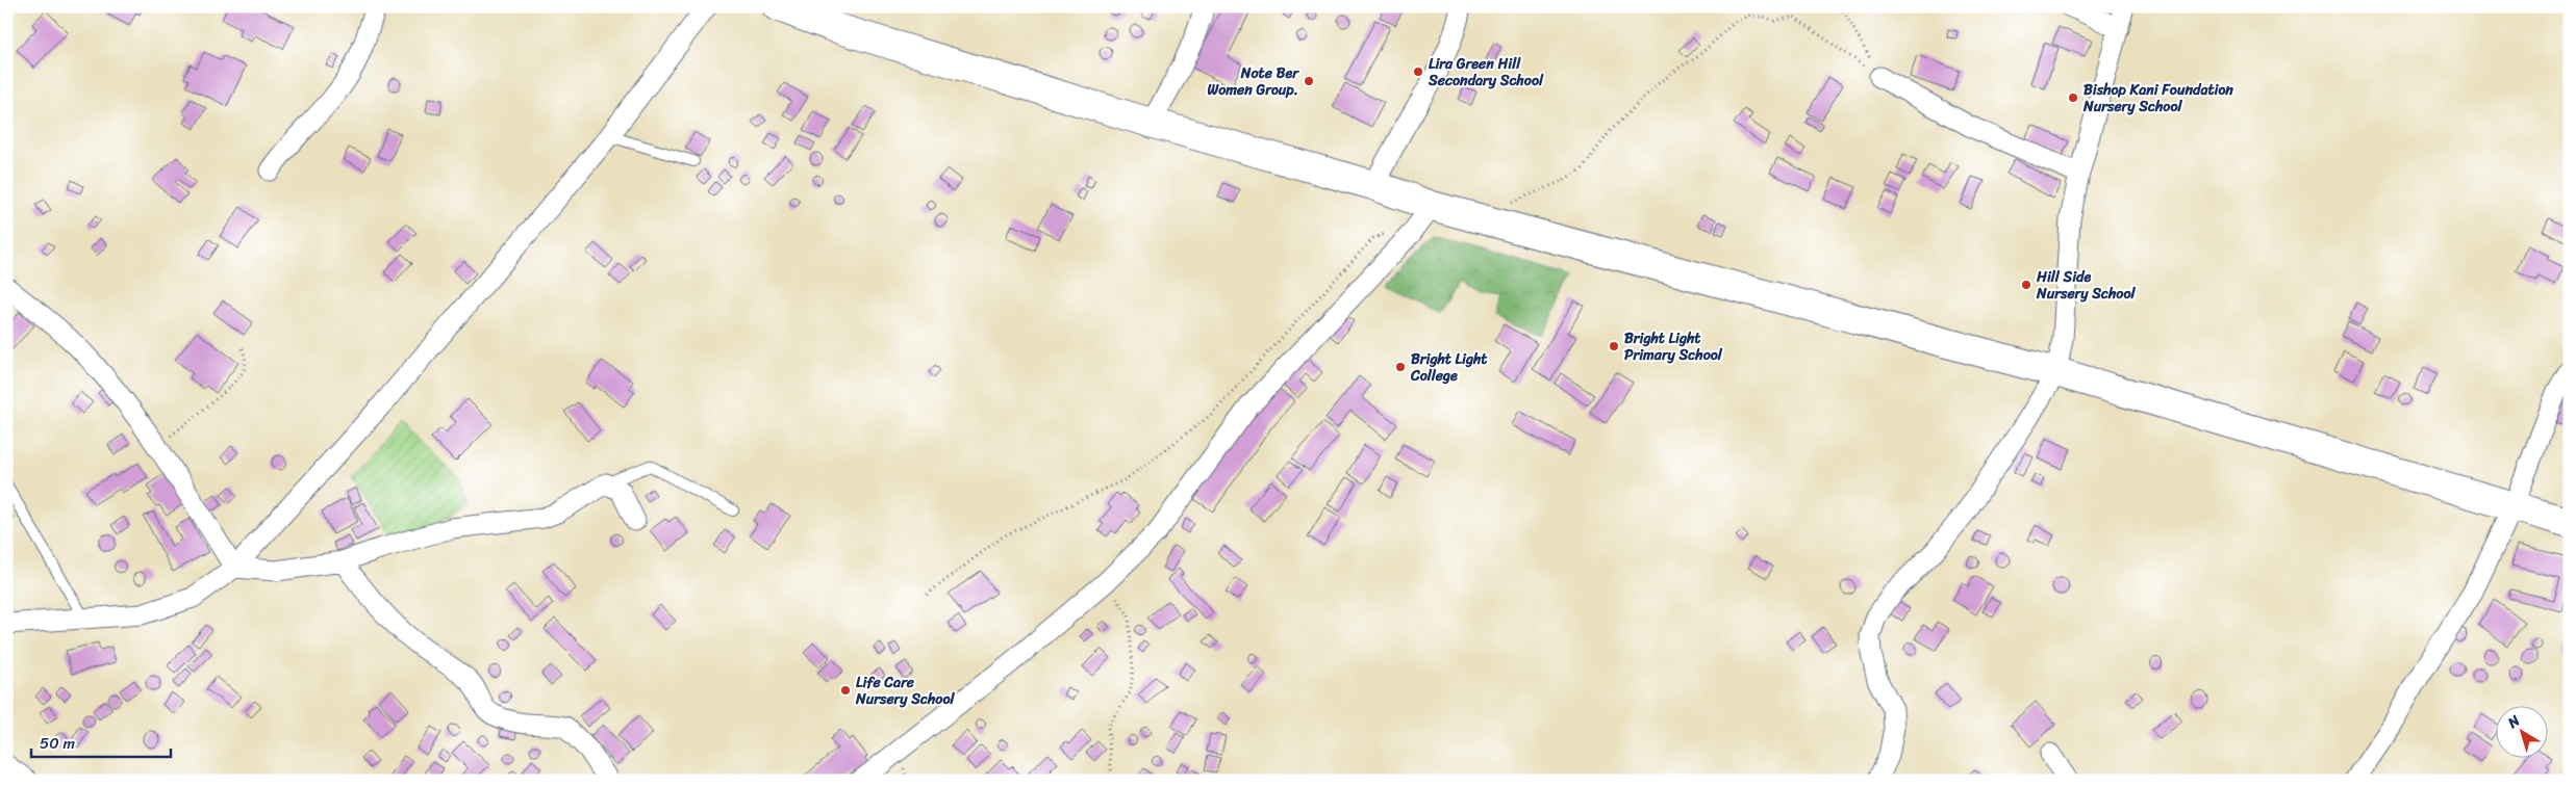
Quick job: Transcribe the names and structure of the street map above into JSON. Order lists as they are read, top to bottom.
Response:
{
  "places": [
    "Lira Green Hill Secondary School",
    "Note Ber Women Group.",
    "Bishop Kani Foundation Nursery School",
    "Hill Side Nursery School",
    "Bright Light Primary School",
    "Bright Light College",
    "Life Care Nursery School"
  ],
  "scale_bar": "50 m",
  "north": "top left"
}
